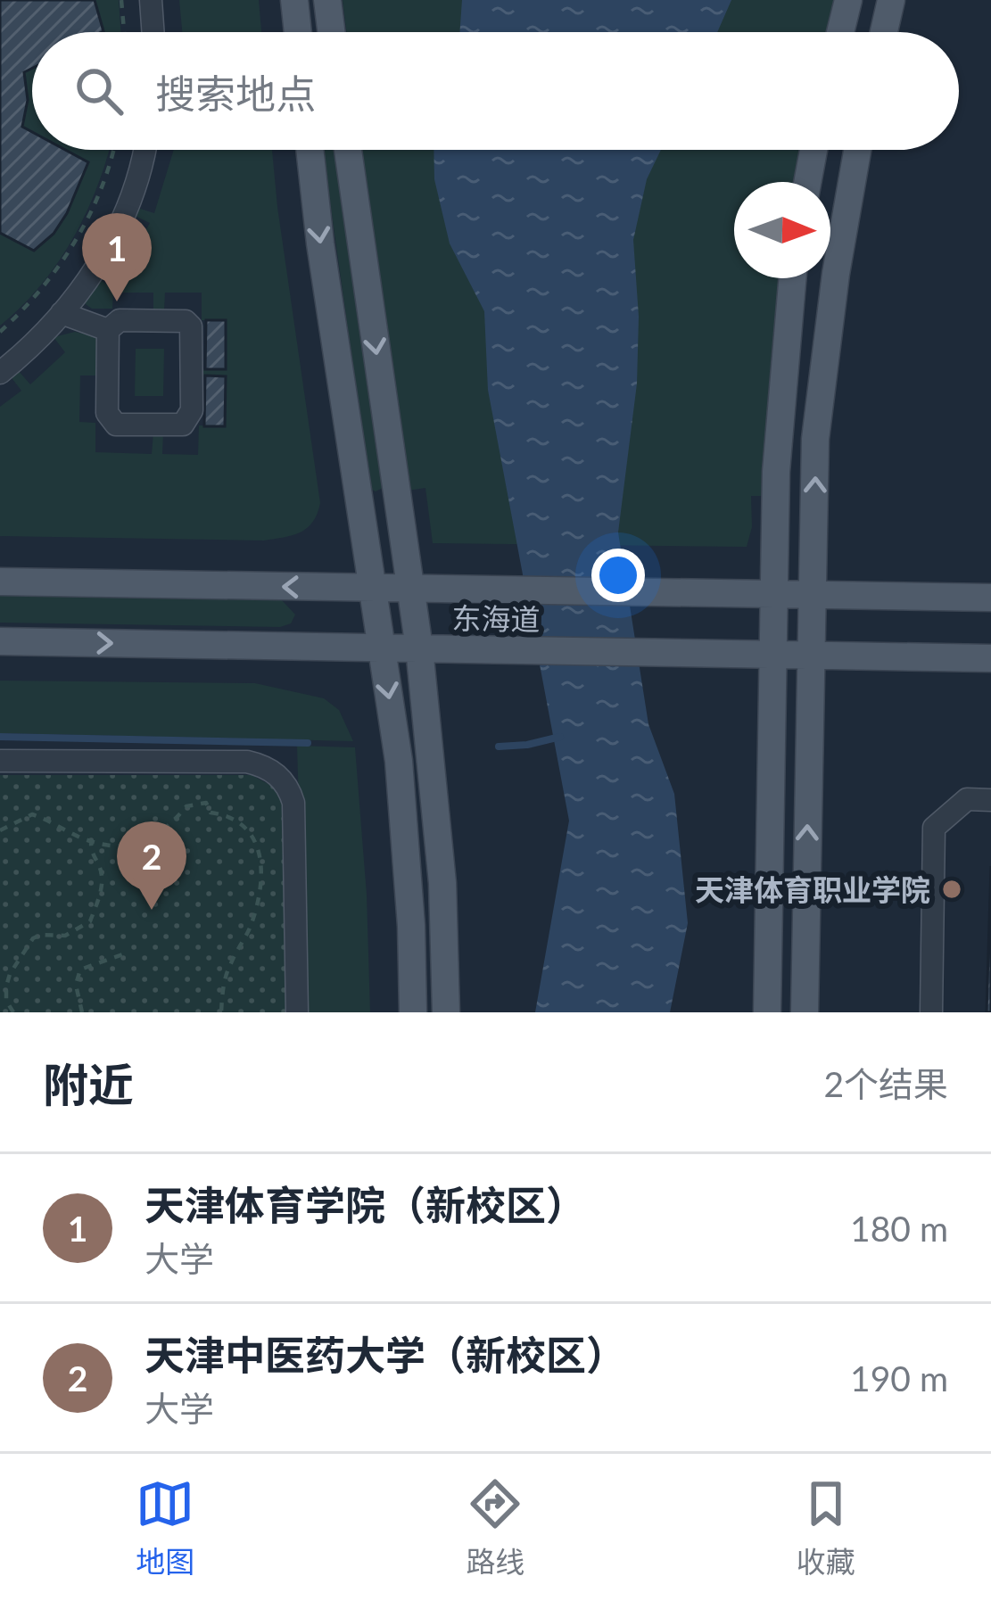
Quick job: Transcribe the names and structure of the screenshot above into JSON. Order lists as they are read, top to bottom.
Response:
{
  "streets": {
    "main road": ["东海道"]
  },
  "places": ["天津体育职业学院"],
  "north": "right",
  "page": {
    "search": "搜索地点",
    "pins": ["1", "2"],
    "heading": ["附近", "2个结果"],
    "list": [
      {
        "mark": "1",
        "name": "天津体育学院（新校区）",
        "note": "大学",
        "value": "180 m"
      },
      {
        "mark": "2",
        "name": "天津中医药大学（新校区）",
        "note": "大学",
        "value": "190 m"
      }
    ],
    "nav": ["地图", "路线", "收藏"]
  }
}
